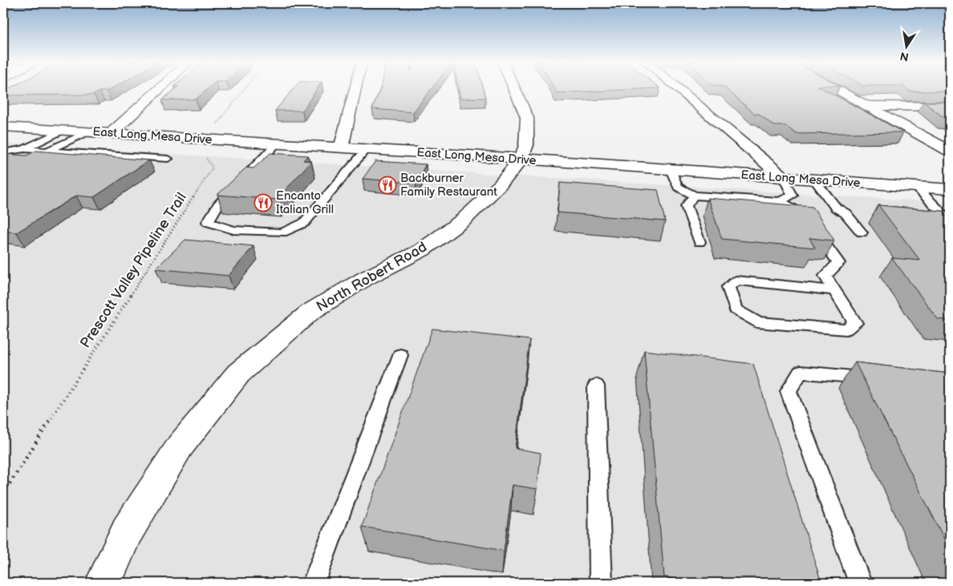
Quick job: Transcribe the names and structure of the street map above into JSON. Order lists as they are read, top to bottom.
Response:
{
  "streets": {
    "street": ["East Long Mesa Drive", "North Robert Road"],
    "path": ["Prescott Valley Pipeline Trail"]
  },
  "crossings": [
    ["East Long Mesa Drive", "Prescott Valley Pipeline Trail"],
    ["East Long Mesa Drive", "North Robert Road"]
  ],
  "places": {
    "restaurant": ["Backburner Family Restaurant", "Encanto Italian Grill"]
  },
  "north": "bottom"
}
